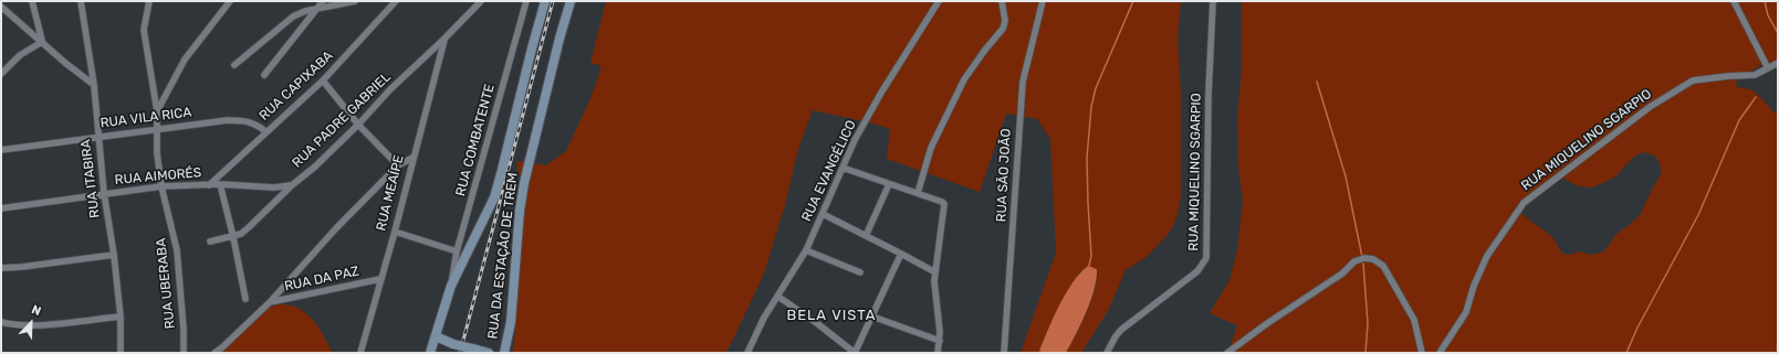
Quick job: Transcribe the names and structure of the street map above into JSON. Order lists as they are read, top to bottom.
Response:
{
  "streets": {
    "street": [
      "RUA CAPIXABA",
      "RUA VILA RICA",
      "RUA PADRE GABRIEL",
      "RUA COMBATENTE",
      "RUA MIQUELINO SGARPIO",
      "RUA EVANGÉLICO",
      "RUA SÃO JOÃO",
      "RUA AIMORÉS",
      "RUA ITABIRA",
      "RUA MEAÍPE",
      "RUA DA ESTAÇÃO DE TREM",
      "RUA DA PAZ",
      "RUA UBERABA"
    ]
  },
  "crossings": [
    ["RUA CAPIXABA", "RUA VILA RICA"],
    ["RUA CAPIXABA", "RUA AIMORÉS"],
    ["RUA VILA RICA", "RUA ITABIRA"],
    ["RUA VILA RICA", "RUA UBERABA"],
    ["RUA PADRE GABRIEL", "RUA AIMORÉS"],
    ["RUA PADRE GABRIEL", "RUA MEAÍPE"],
    ["RUA AIMORÉS", "RUA ITABIRA"],
    ["RUA AIMORÉS", "RUA UBERABA"],
    ["RUA MEAÍPE", "RUA DA PAZ"]
  ],
  "districts": ["BELA VISTA"],
  "north": "top right"
}
